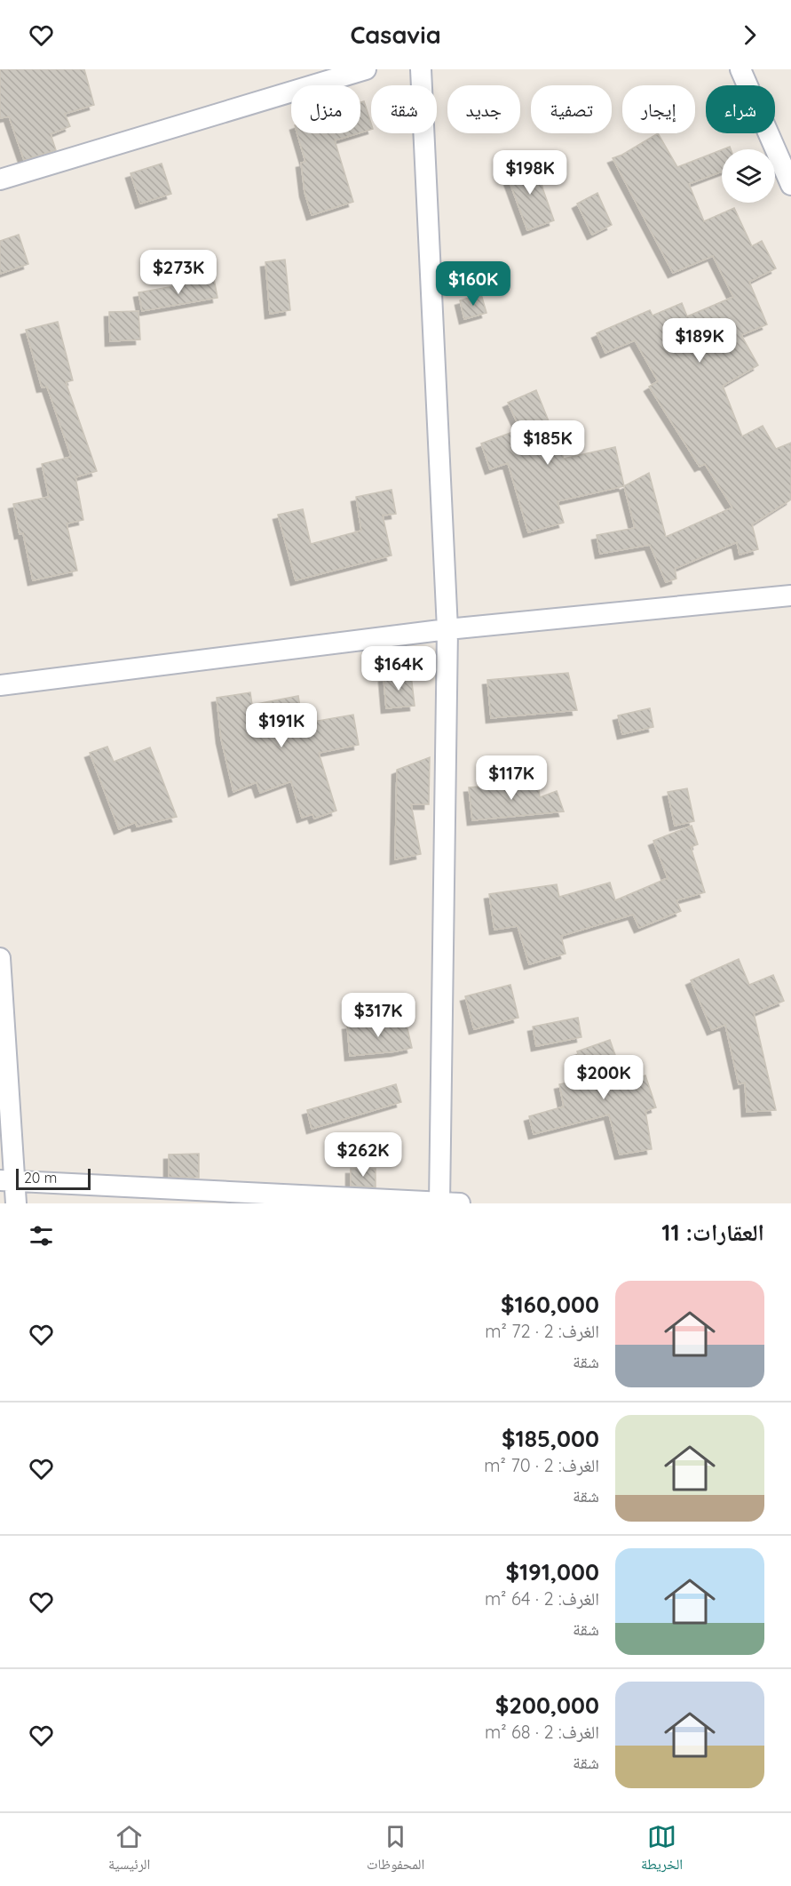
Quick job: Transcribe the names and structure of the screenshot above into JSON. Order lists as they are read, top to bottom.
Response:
{
  "scale_bar": "20 m",
  "page": {
    "header": "Casavia",
    "chip": [
      "شراء",
      "إيجار",
      "تصفية",
      "جديد",
      "شقة",
      "منزل"
    ],
    "price": [
      "$198K",
      "$273K",
      "$160K",
      "$189K",
      "$185K",
      "$164K",
      "$191K",
      "$117K",
      "$317K",
      "$200K",
      "$262K"
    ],
    "scale": "20 m",
    "heading": "العقارات: 11",
    "list": [
      {
        "name": "$160,000",
        "note": "الغرف: 2 · 72 m² · شقة"
      },
      {
        "name": "$185,000",
        "note": "الغرف: 2 · 70 m² · شقة"
      },
      {
        "name": "$191,000",
        "note": "الغرف: 2 · 64 m² · شقة"
      },
      {
        "name": "$200,000",
        "note": "الغرف: 2 · 68 m² · شقة"
      }
    ],
    "tabs": ["الخريطة", "المحفوظات", "الرئيسية"]
  }
}
